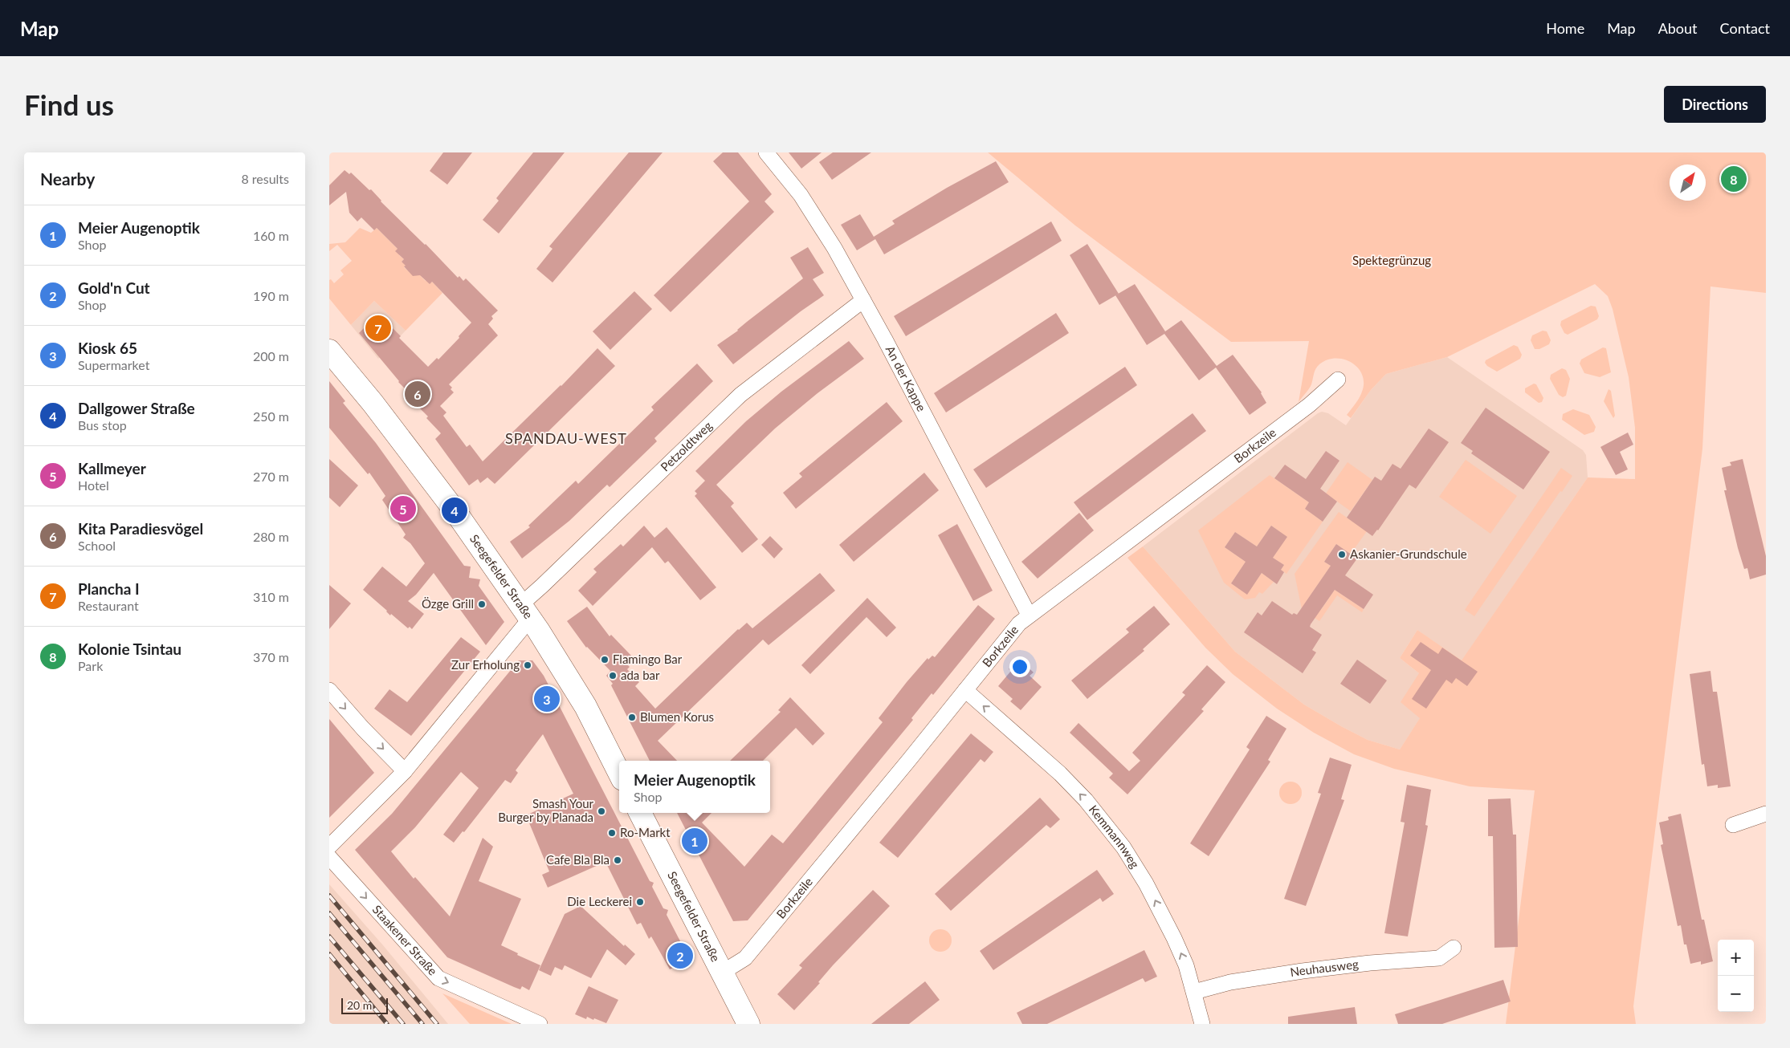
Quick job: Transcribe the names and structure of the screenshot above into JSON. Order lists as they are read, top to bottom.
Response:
{
  "streets": {
    "street": [
      "An der Kappe",
      "Borkzeile",
      "Petzoldtweg",
      "Seegefelder Straße",
      "Kemmannweg",
      "Staakener Straße",
      "Neuhausweg"
    ]
  },
  "crossings": [
    ["An der Kappe", "Borkzeile"],
    ["An der Kappe", "Petzoldtweg"],
    ["Borkzeile", "Seegefelder Straße"],
    ["Borkzeile", "Kemmannweg"],
    ["Petzoldtweg", "Seegefelder Straße"],
    ["Kemmannweg", "Neuhausweg"]
  ],
  "one_way": ["Kemmannweg", "Staakener Straße"],
  "districts": ["SPANDAU-WEST"],
  "parks": ["Spektegrünzug"],
  "places": [
    "Askanier-Grundschule",
    "Özge Grill",
    "Flamingo Bar",
    "Zur Erholung",
    "ada bar",
    "Blumen Korus",
    "Smash Your Burger by Planada",
    "Ro-Markt",
    "Cafe Bla Bla",
    "Die Leckerei"
  ],
  "scale_bar": "20 m",
  "north": "top right",
  "page": {
    "header": "Map",
    "nav": [
      "Home",
      "Map",
      "About",
      "Contact"
    ],
    "buttons": "Directions",
    "title": "Find us",
    "heading": ["Nearby", "8 results"],
    "pins": [
      "8",
      "7",
      "6",
      "5",
      "4",
      "3",
      "1",
      "2"
    ],
    "list": [
      {
        "mark": "1",
        "name": "Meier Augenoptik",
        "note": "Shop",
        "value": "160 m"
      },
      {
        "mark": "2",
        "name": "Gold'n Cut",
        "note": "Shop",
        "value": "190 m"
      },
      {
        "mark": "3",
        "name": "Kiosk 65",
        "note": "Supermarket",
        "value": "200 m"
      },
      {
        "mark": "4",
        "name": "Dallgower Straße",
        "note": "Bus stop",
        "value": "250 m"
      },
      {
        "mark": "5",
        "name": "Kallmeyer",
        "note": "Hotel",
        "value": "270 m"
      },
      {
        "mark": "6",
        "name": "Kita Paradiesvögel",
        "note": "School",
        "value": "280 m"
      },
      {
        "mark": "7",
        "name": "Plancha I",
        "note": "Restaurant",
        "value": "310 m"
      },
      {
        "mark": "8",
        "name": "Kolonie Tsintau",
        "note": "Park",
        "value": "370 m"
      }
    ],
    "popup": ["Meier Augenoptik", "Shop"],
    "map_buttons": ["+", "−"],
    "scale": "20 m"
  }
}
